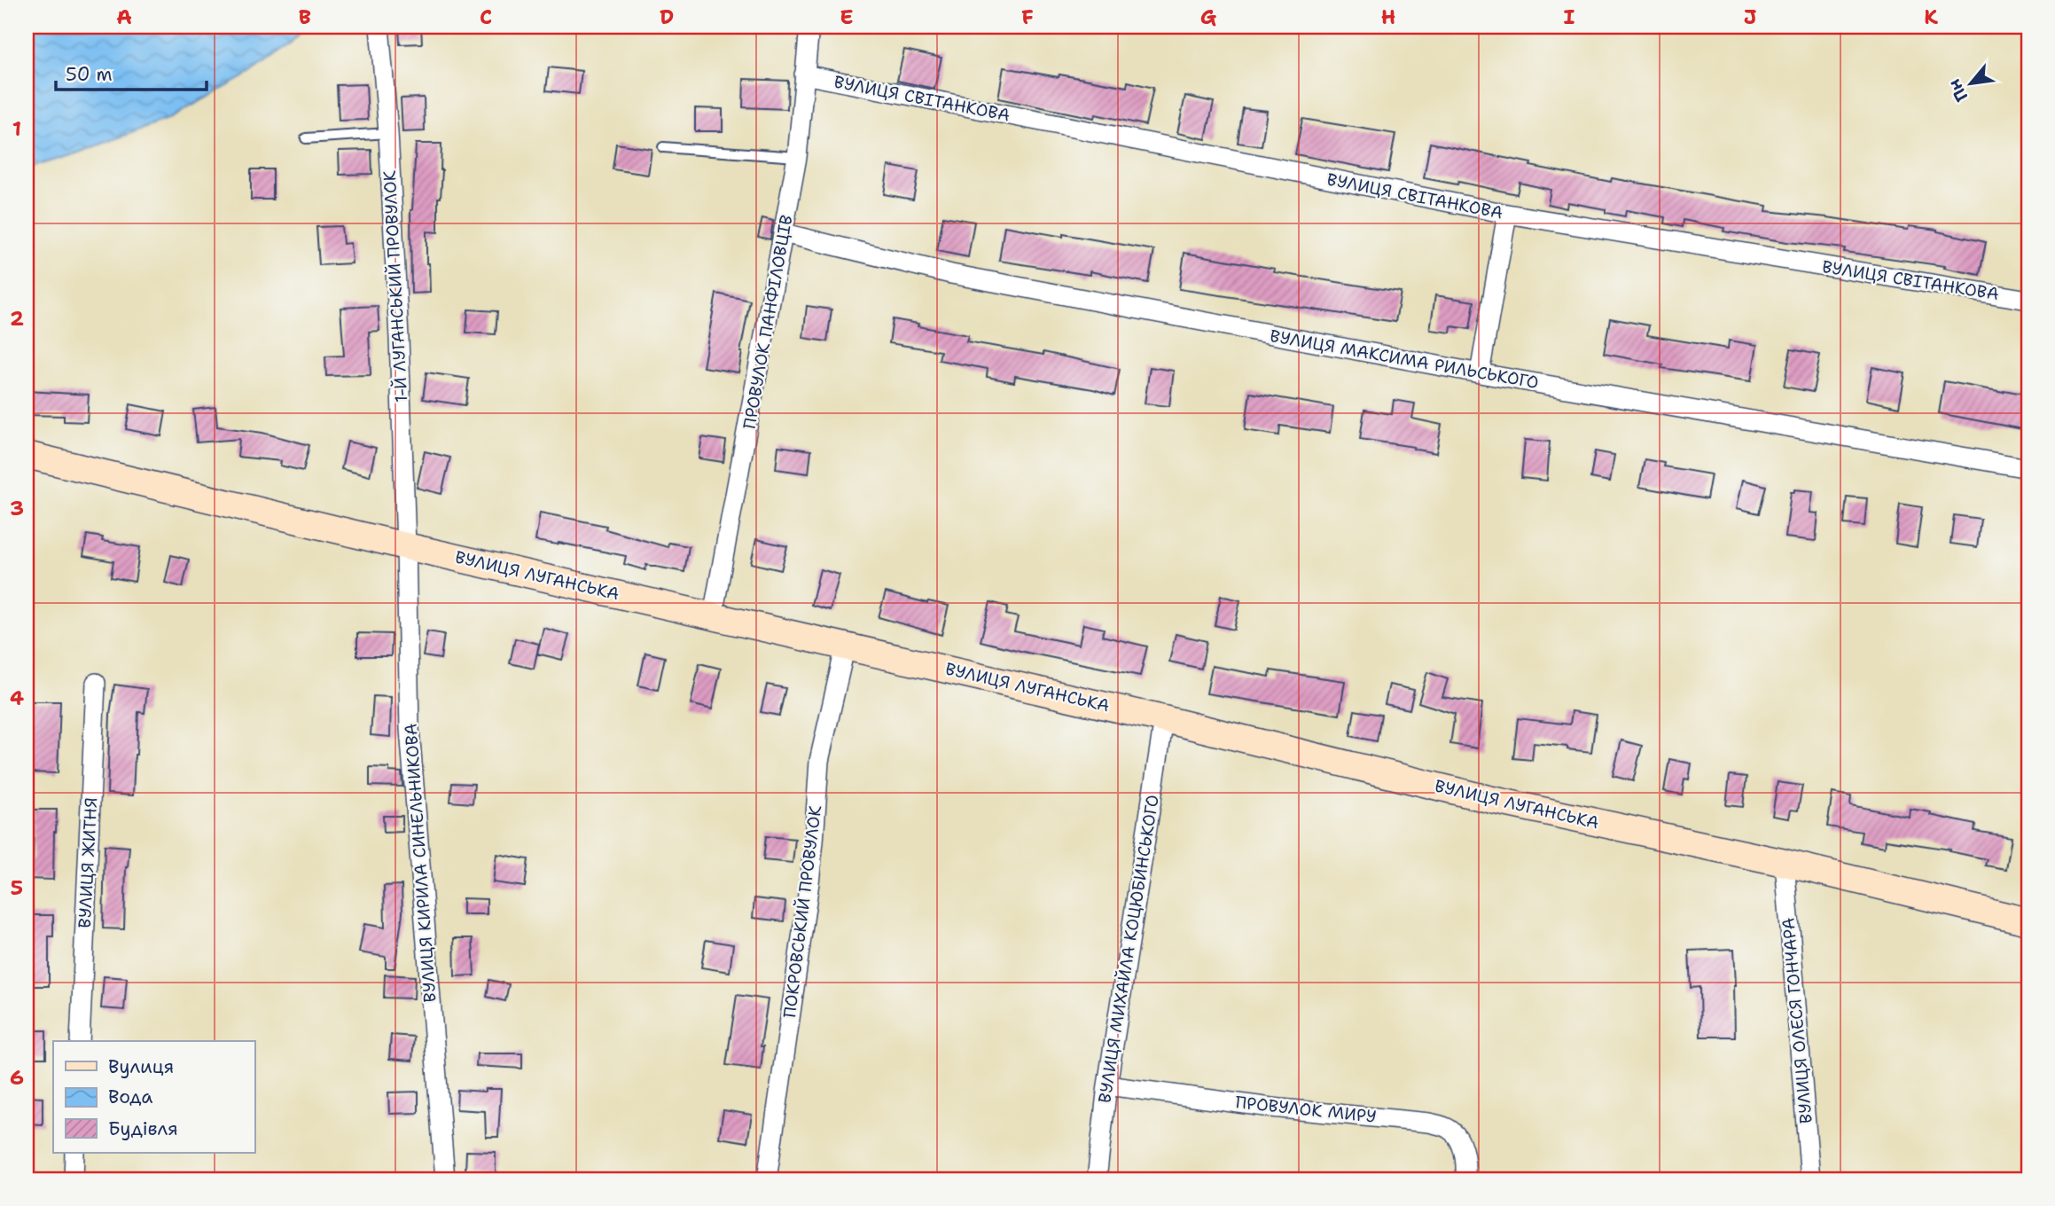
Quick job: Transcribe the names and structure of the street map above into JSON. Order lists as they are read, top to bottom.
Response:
{
  "streets": {
    "main road": ["ВУЛИЦЯ ЛУГАНСЬКА"],
    "street": [
      "ВУЛИЦЯ СВІТАНКОВА",
      "1-Й ЛУГАНСЬКИЙ ПРОВУЛОК",
      "ПРОВУЛОК ПАНФІЛОВЦІВ",
      "ВУЛИЦЯ МАКСИМА РИЛЬСЬКОГО",
      "ВУЛИЦЯ ЖИТНЯ",
      "ВУЛИЦЯ КИРИЛА СИНЕЛЬНИКОВА",
      "ПОКРОВСЬКИЙ ПРОВУЛОК",
      "ВУЛИЦЯ МИХАЙЛА КОЦЮБИНСЬКОГО",
      "ВУЛИЦЯ ОЛЕСЯ ГОНЧАРА",
      "ПРОВУЛОК МИРУ"
    ]
  },
  "crossings": [
    ["ВУЛИЦЯ СВІТАНКОВА", "ПРОВУЛОК ПАНФІЛОВЦІВ"],
    ["1-Й ЛУГАНСЬКИЙ ПРОВУЛОК", "ВУЛИЦЯ ЛУГАНСЬКА"],
    ["1-Й ЛУГАНСЬКИЙ ПРОВУЛОК", "ВУЛИЦЯ КИРИЛА СИНЕЛЬНИКОВА"],
    ["ПРОВУЛОК ПАНФІЛОВЦІВ", "ВУЛИЦЯ МАКСИМА РИЛЬСЬКОГО"],
    ["ПРОВУЛОК ПАНФІЛОВЦІВ", "ВУЛИЦЯ ЛУГАНСЬКА"],
    ["ВУЛИЦЯ ЛУГАНСЬКА", "ВУЛИЦЯ КИРИЛА СИНЕЛЬНИКОВА"],
    ["ВУЛИЦЯ ЛУГАНСЬКА", "ПОКРОВСЬКИЙ ПРОВУЛОК"],
    ["ВУЛИЦЯ ЛУГАНСЬКА", "ВУЛИЦЯ МИХАЙЛА КОЦЮБИНСЬКОГО"],
    ["ВУЛИЦЯ ЛУГАНСЬКА", "ВУЛИЦЯ ОЛЕСЯ ГОНЧАРА"],
    ["ВУЛИЦЯ МИХАЙЛА КОЦЮБИНСЬКОГО", "ПРОВУЛОК МИРУ"]
  ],
  "legend": ["Вулиця", "Вода", "Будівля"],
  "scale_bar": "50 m",
  "north": "bottom left",
  "grid": {
    "columns": [
      "A",
      "B",
      "C",
      "D",
      "E",
      "F",
      "G",
      "H",
      "I",
      "J",
      "K"
    ],
    "rows": [
      "1",
      "2",
      "3",
      "4",
      "5",
      "6"
    ]
  }
}
